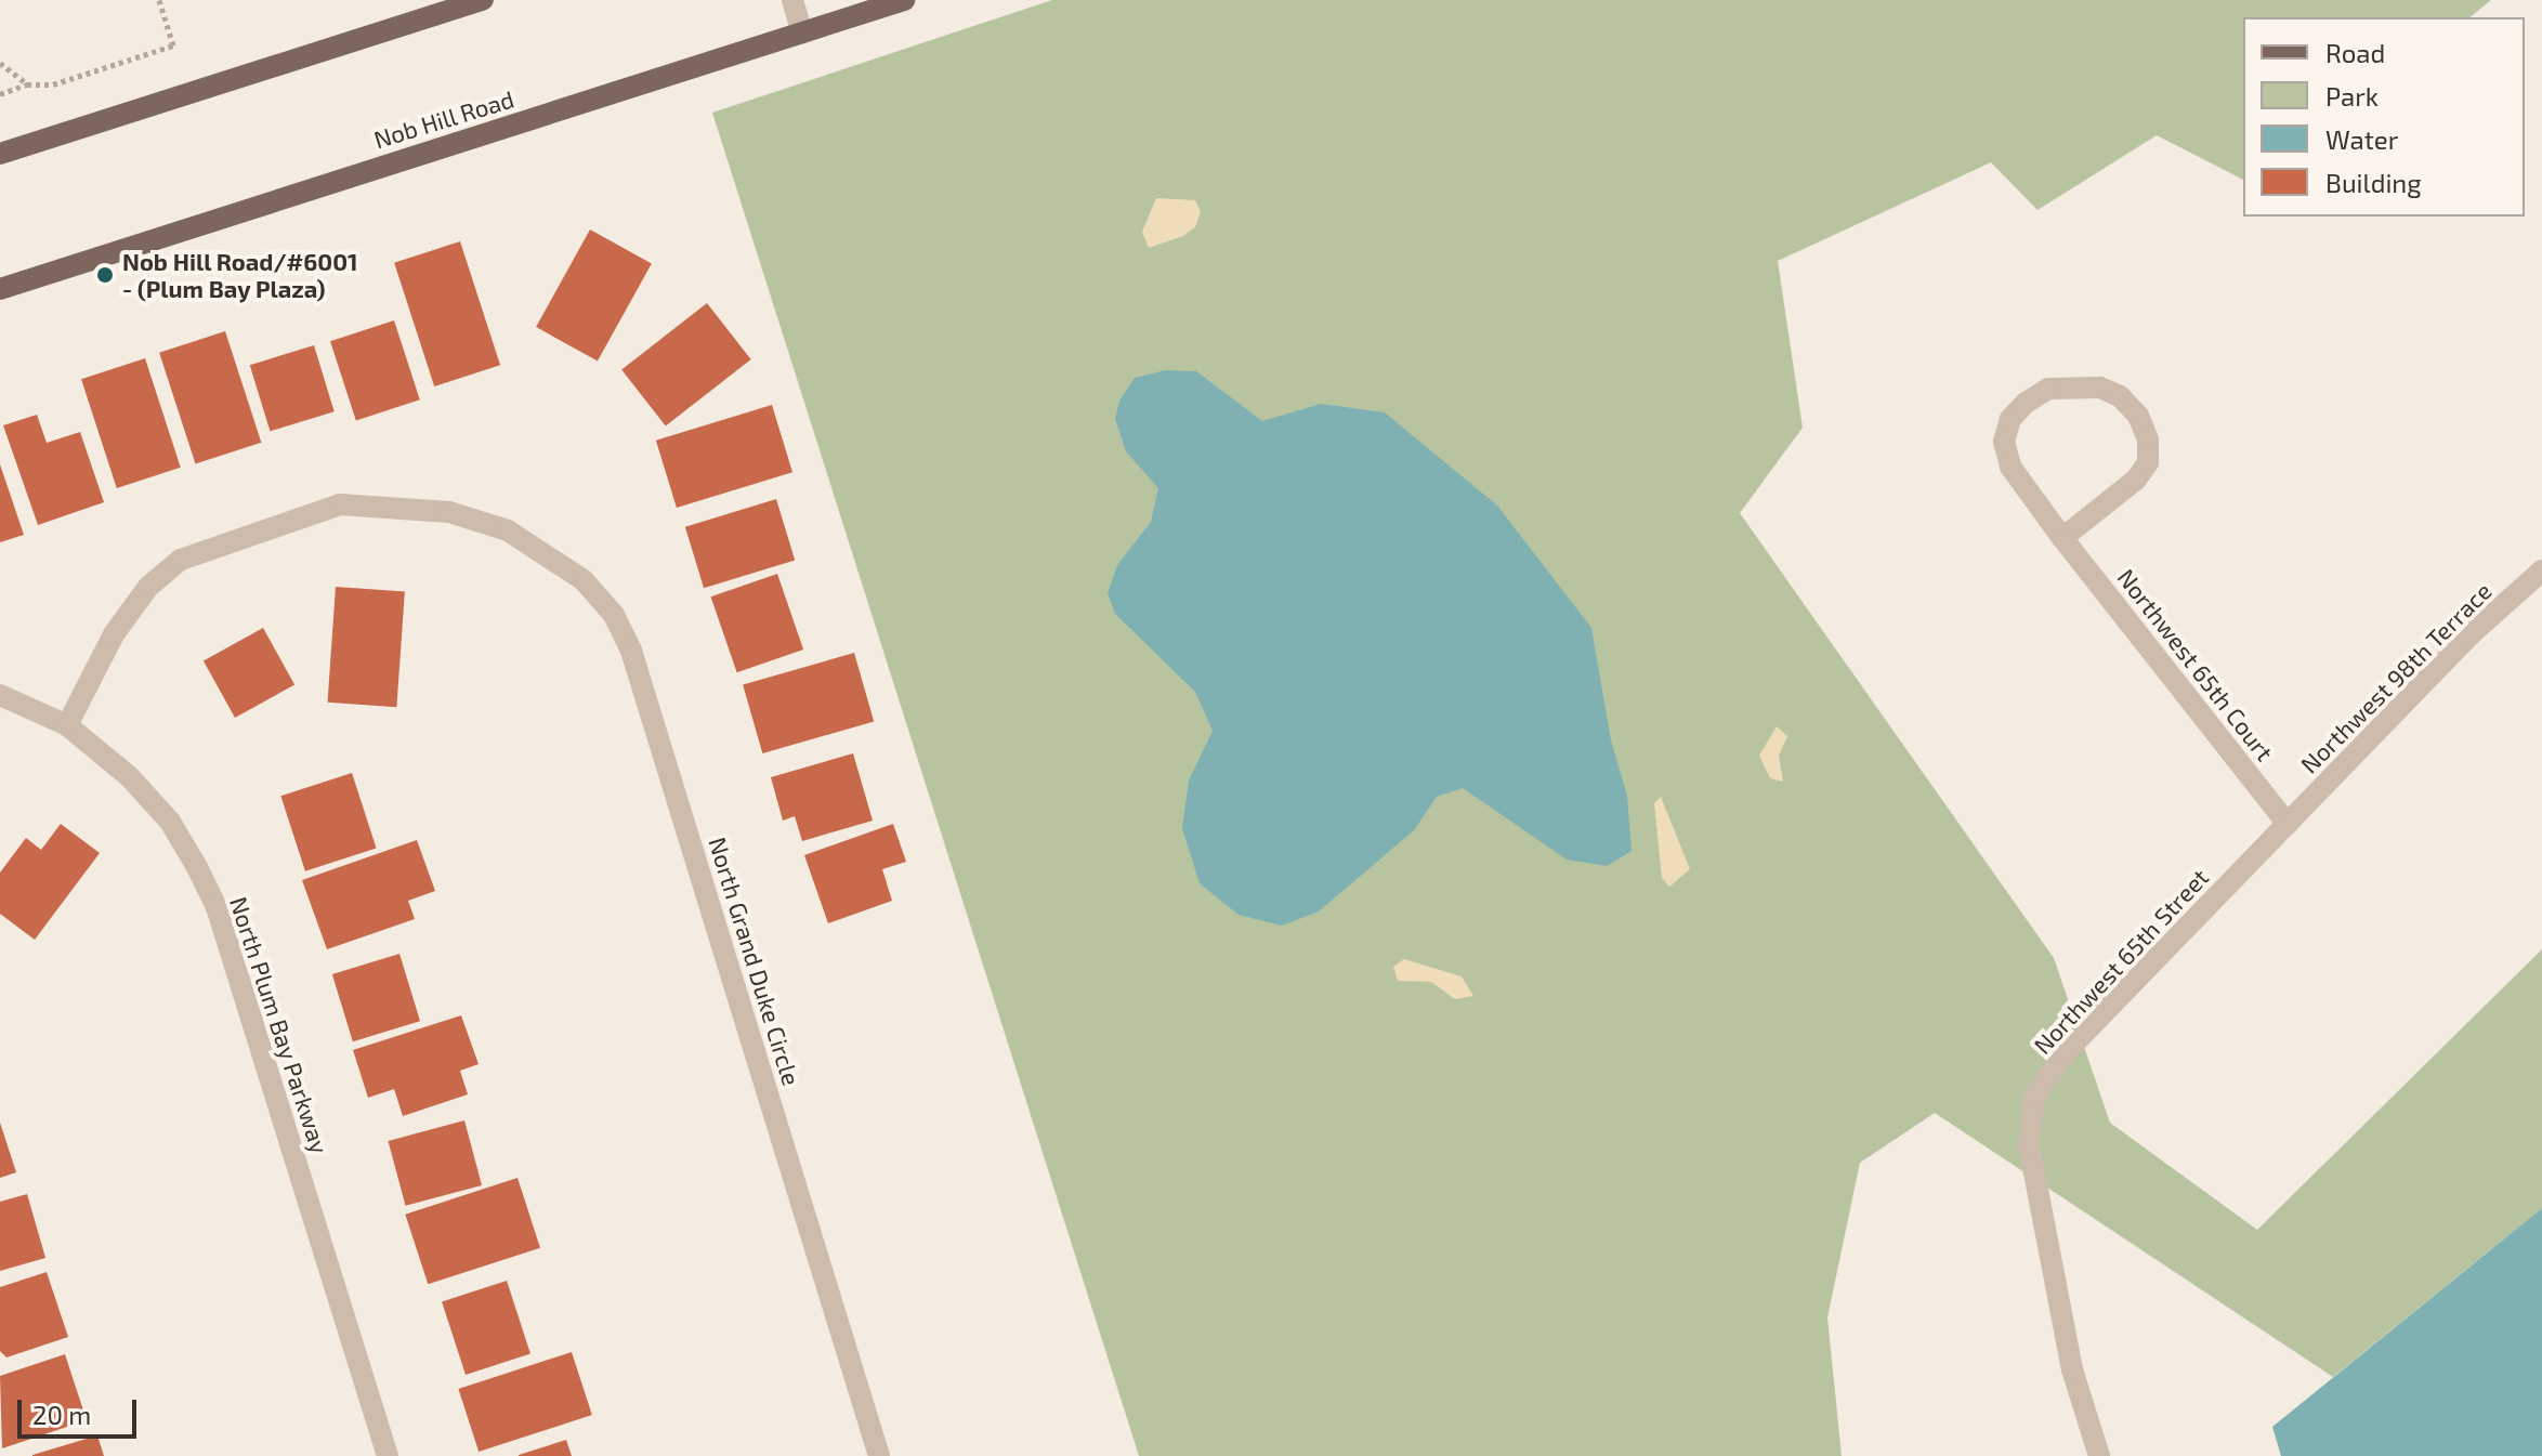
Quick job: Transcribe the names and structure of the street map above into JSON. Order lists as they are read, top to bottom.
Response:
{
  "streets": {
    "main road": ["Nob Hill Road"],
    "street": [
      "Northwest 65th Court",
      "Northwest 98th Terrace",
      "North Grand Duke Circle",
      "Northwest 65th Street",
      "North Plum Bay Parkway"
    ]
  },
  "crossings": [
    ["Northwest 65th Court", "Northwest 98th Terrace"],
    ["Northwest 65th Court", "Northwest 65th Street"],
    ["Northwest 98th Terrace", "Northwest 65th Street"],
    ["North Grand Duke Circle", "North Plum Bay Parkway"]
  ],
  "places": ["Nob Hill Road/#6001 - (Plum Bay Plaza)"],
  "legend": [
    "Road",
    "Park",
    "Water",
    "Building"
  ],
  "scale_bar": "20 m"
}
